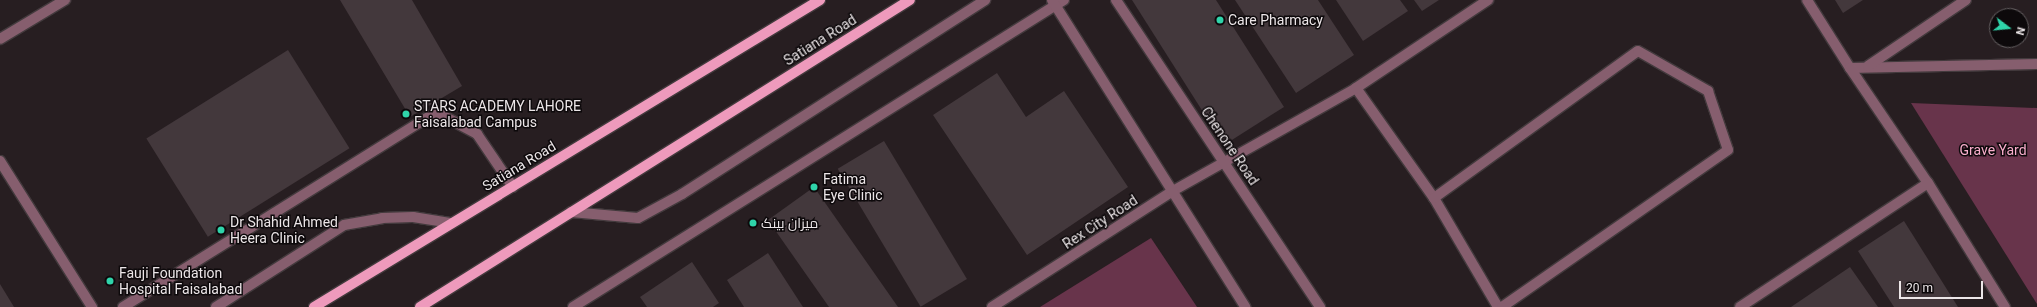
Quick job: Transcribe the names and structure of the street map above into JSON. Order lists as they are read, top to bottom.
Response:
{
  "streets": {
    "main road": ["Satiana Road"],
    "street": ["Chenone Road", "Rex City Road"]
  },
  "crossings": [
    ["Chenone Road", "Rex City Road"]
  ],
  "parks": ["Grave Yard"],
  "places": [
    "Care Pharmacy",
    "STARS ACADEMY LAHORE Faisalabad Campus",
    "Fatima Eye Clinic",
    "میزان بینک",
    "Dr Shahid Ahmed Heera Clinic",
    "Fauji Foundation Hospital Faisalabad"
  ],
  "scale_bar": "20 m",
  "north": "right"
}
